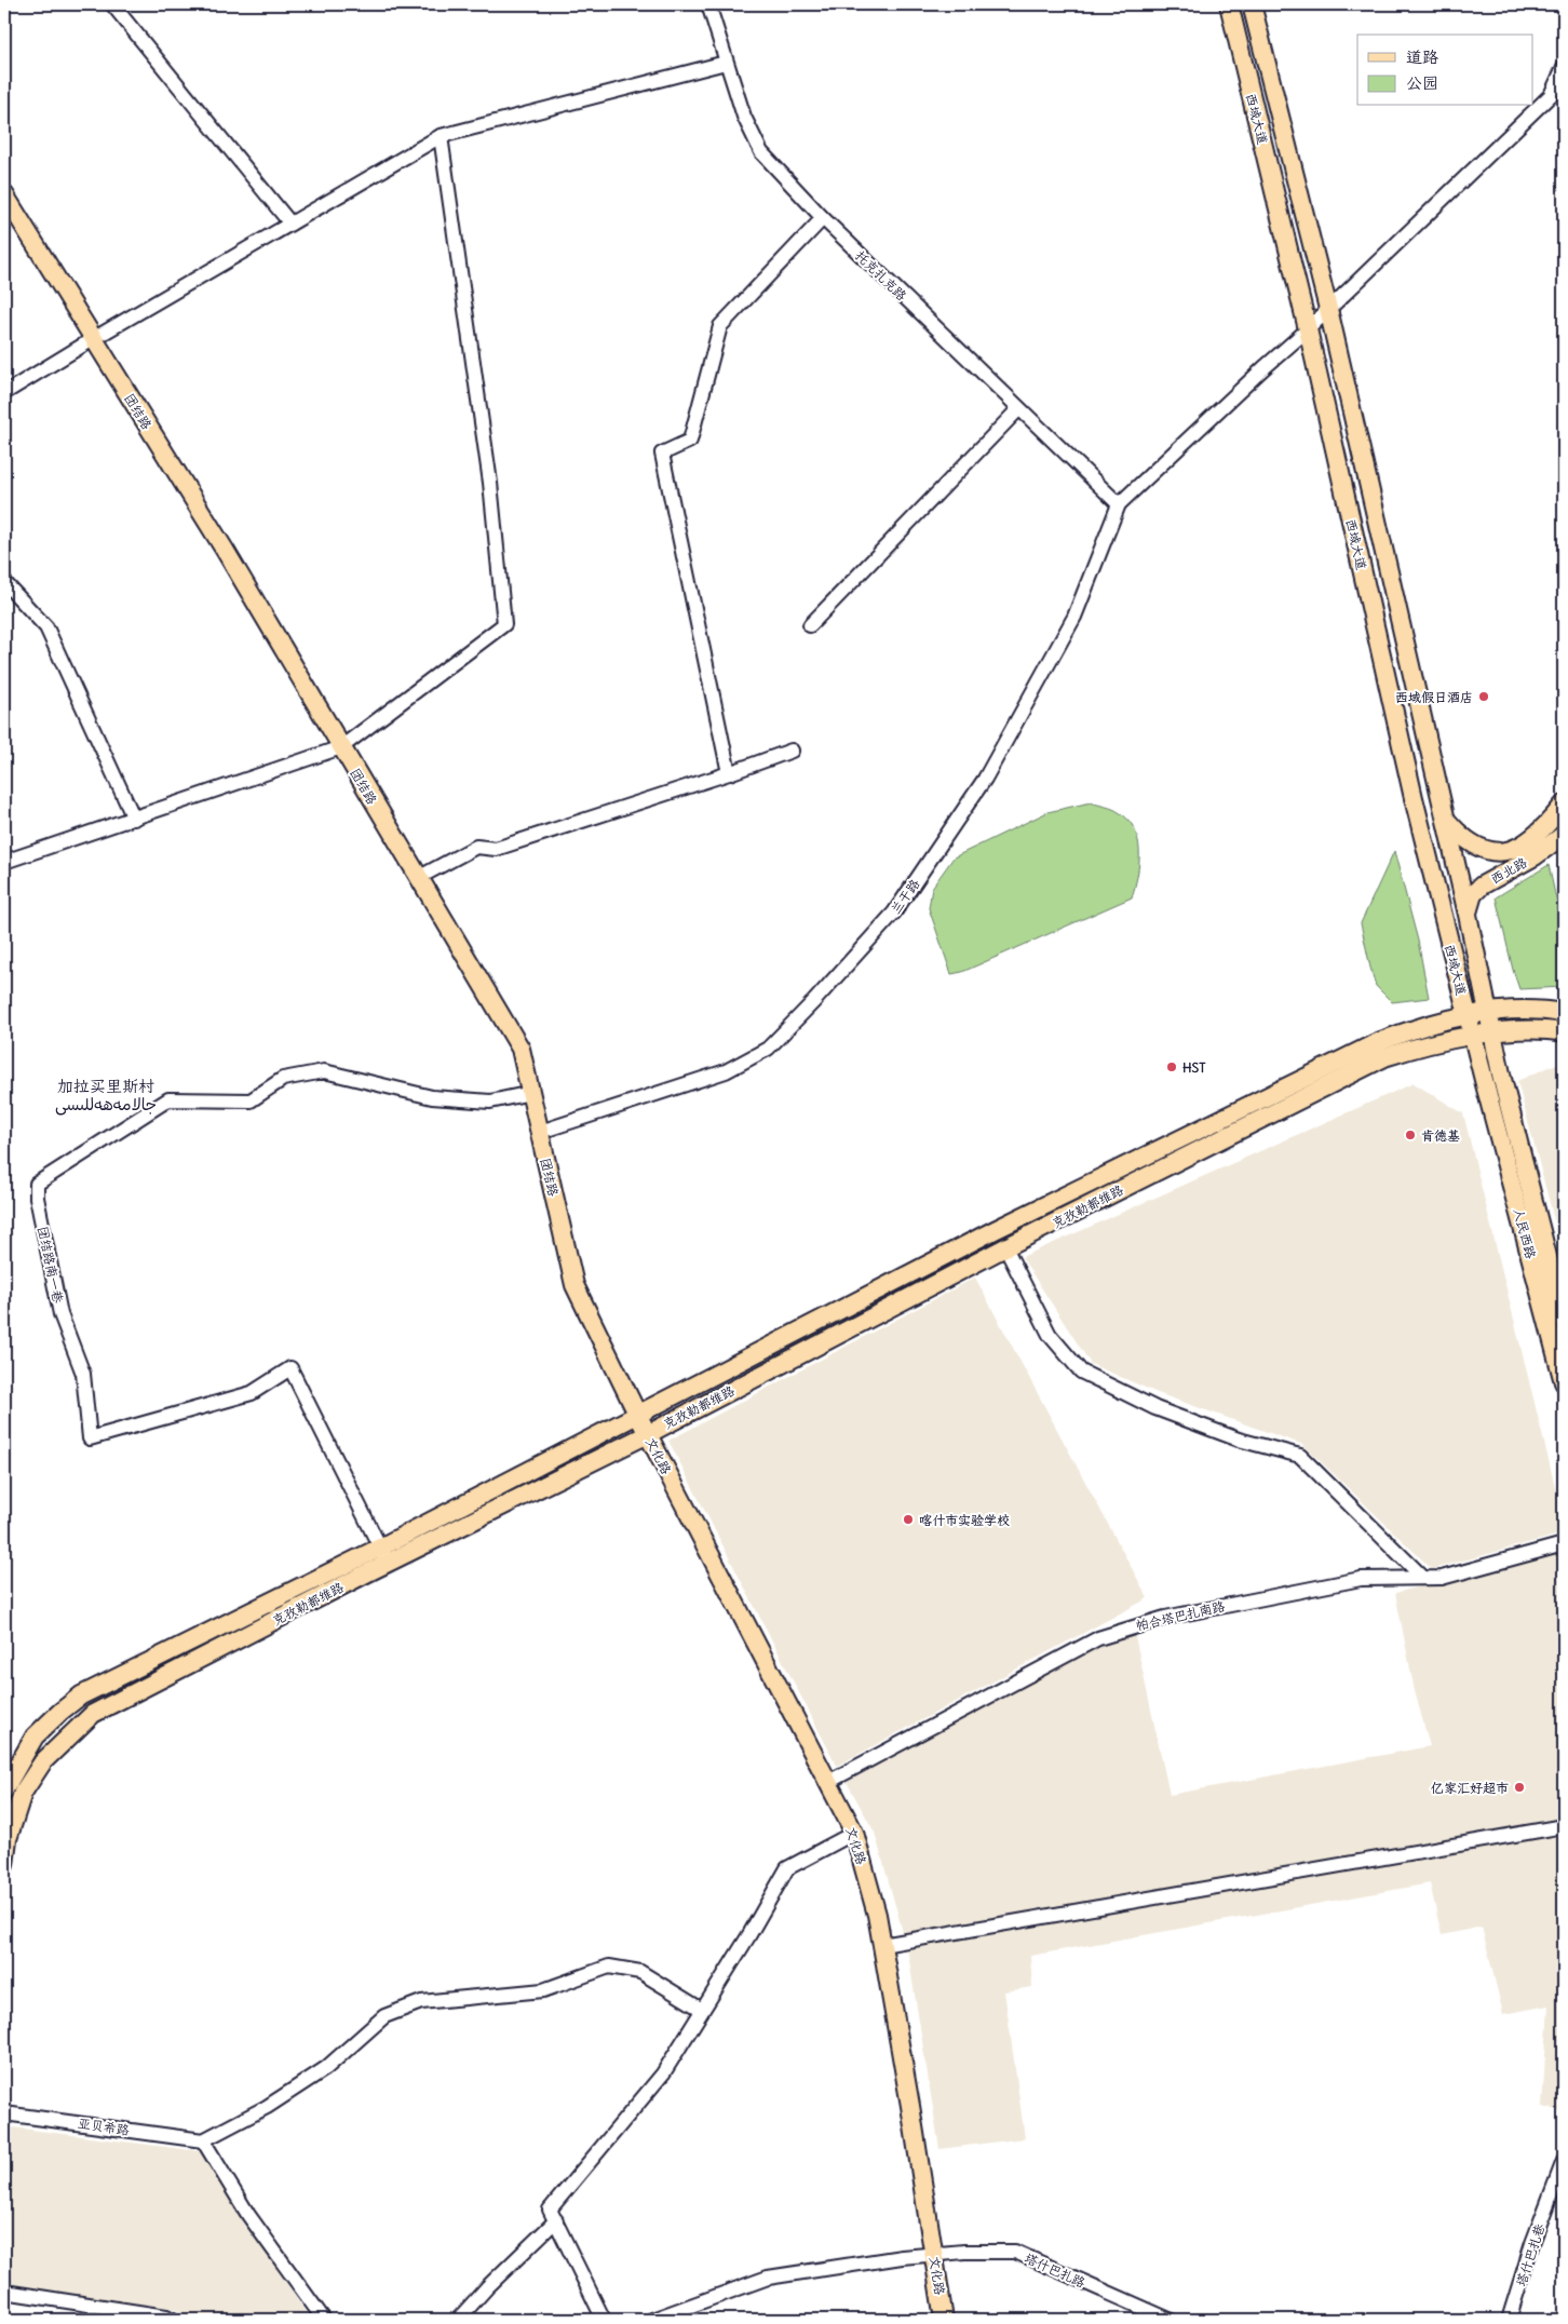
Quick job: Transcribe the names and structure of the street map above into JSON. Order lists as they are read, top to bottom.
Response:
{
  "streets": {
    "main road": [
      "西域大道",
      "团结路",
      "西北路",
      "克孜勒都维路",
      "人民西路",
      "文化路"
    ],
    "street": [
      "托克扎克路",
      "兰干路",
      "团结路南一巷",
      "帕合塔巴扎南路",
      "亚贝希路",
      "塔什巴扎巷",
      "塔什巴扎路"
    ]
  },
  "crossings": [
    ["西域大道", "西北路"],
    ["西域大道", "克孜勒都维路"],
    ["西域大道", "人民西路"],
    ["托克扎克路", "兰干路"],
    ["团结路", "兰干路"],
    ["团结路", "克孜勒都维路"],
    ["团结路", "团结路南一巷"],
    ["团结路", "文化路"],
    ["克孜勒都维路", "团结路南一巷"],
    ["克孜勒都维路", "文化路"],
    ["文化路", "帕合塔巴扎南路"],
    ["文化路", "塔什巴扎路"]
  ],
  "districts": ["加拉买里斯村 جالامەھەللىسى"],
  "places": [
    "西域假日酒店",
    "HST",
    "肯德基",
    "喀什市实验学校",
    "亿家汇好超市"
  ],
  "legend": ["道路", "公园"]
}
